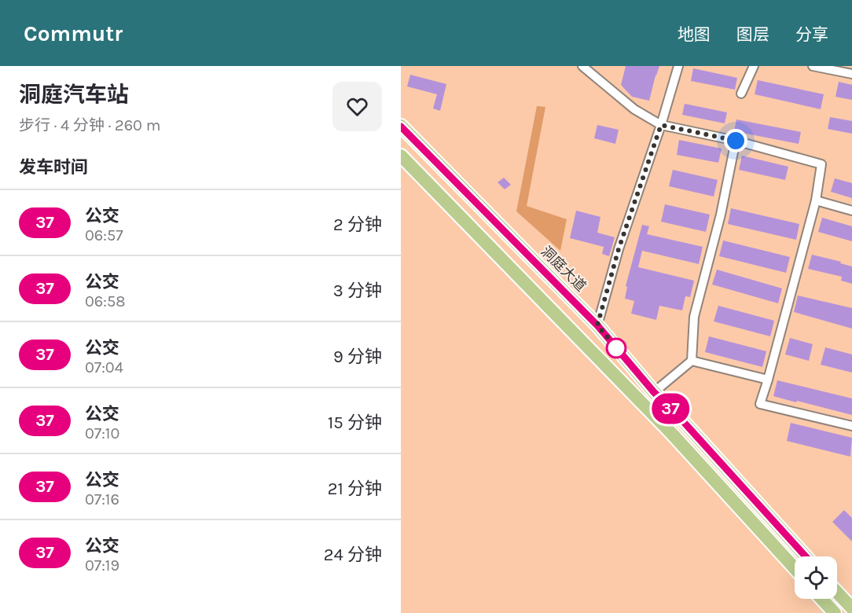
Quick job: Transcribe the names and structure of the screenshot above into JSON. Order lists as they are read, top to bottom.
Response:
{
  "streets": {
    "main road": ["洞庭大道"]
  },
  "lines": ["bus line 37"],
  "page": {
    "header": "Commutr",
    "nav": ["地图", "图层", "分享"],
    "heading": [
      ["洞庭汽车站", "步行 · 4 分钟 · 260 m"],
      "发车时间"
    ],
    "on_map": "37",
    "list": [
      {
        "mark": "37",
        "name": "公交",
        "note": "06:57",
        "value": "2 分钟"
      },
      {
        "mark": "37",
        "name": "公交",
        "note": "06:58",
        "value": "3 分钟"
      },
      {
        "mark": "37",
        "name": "公交",
        "note": "07:04",
        "value": "9 分钟"
      },
      {
        "mark": "37",
        "name": "公交",
        "note": "07:10",
        "value": "15 分钟"
      },
      {
        "mark": "37",
        "name": "公交",
        "note": "07:16",
        "value": "21 分钟"
      },
      {
        "mark": "37",
        "name": "公交",
        "note": "07:19",
        "value": "24 分钟"
      }
    ]
  }
}
